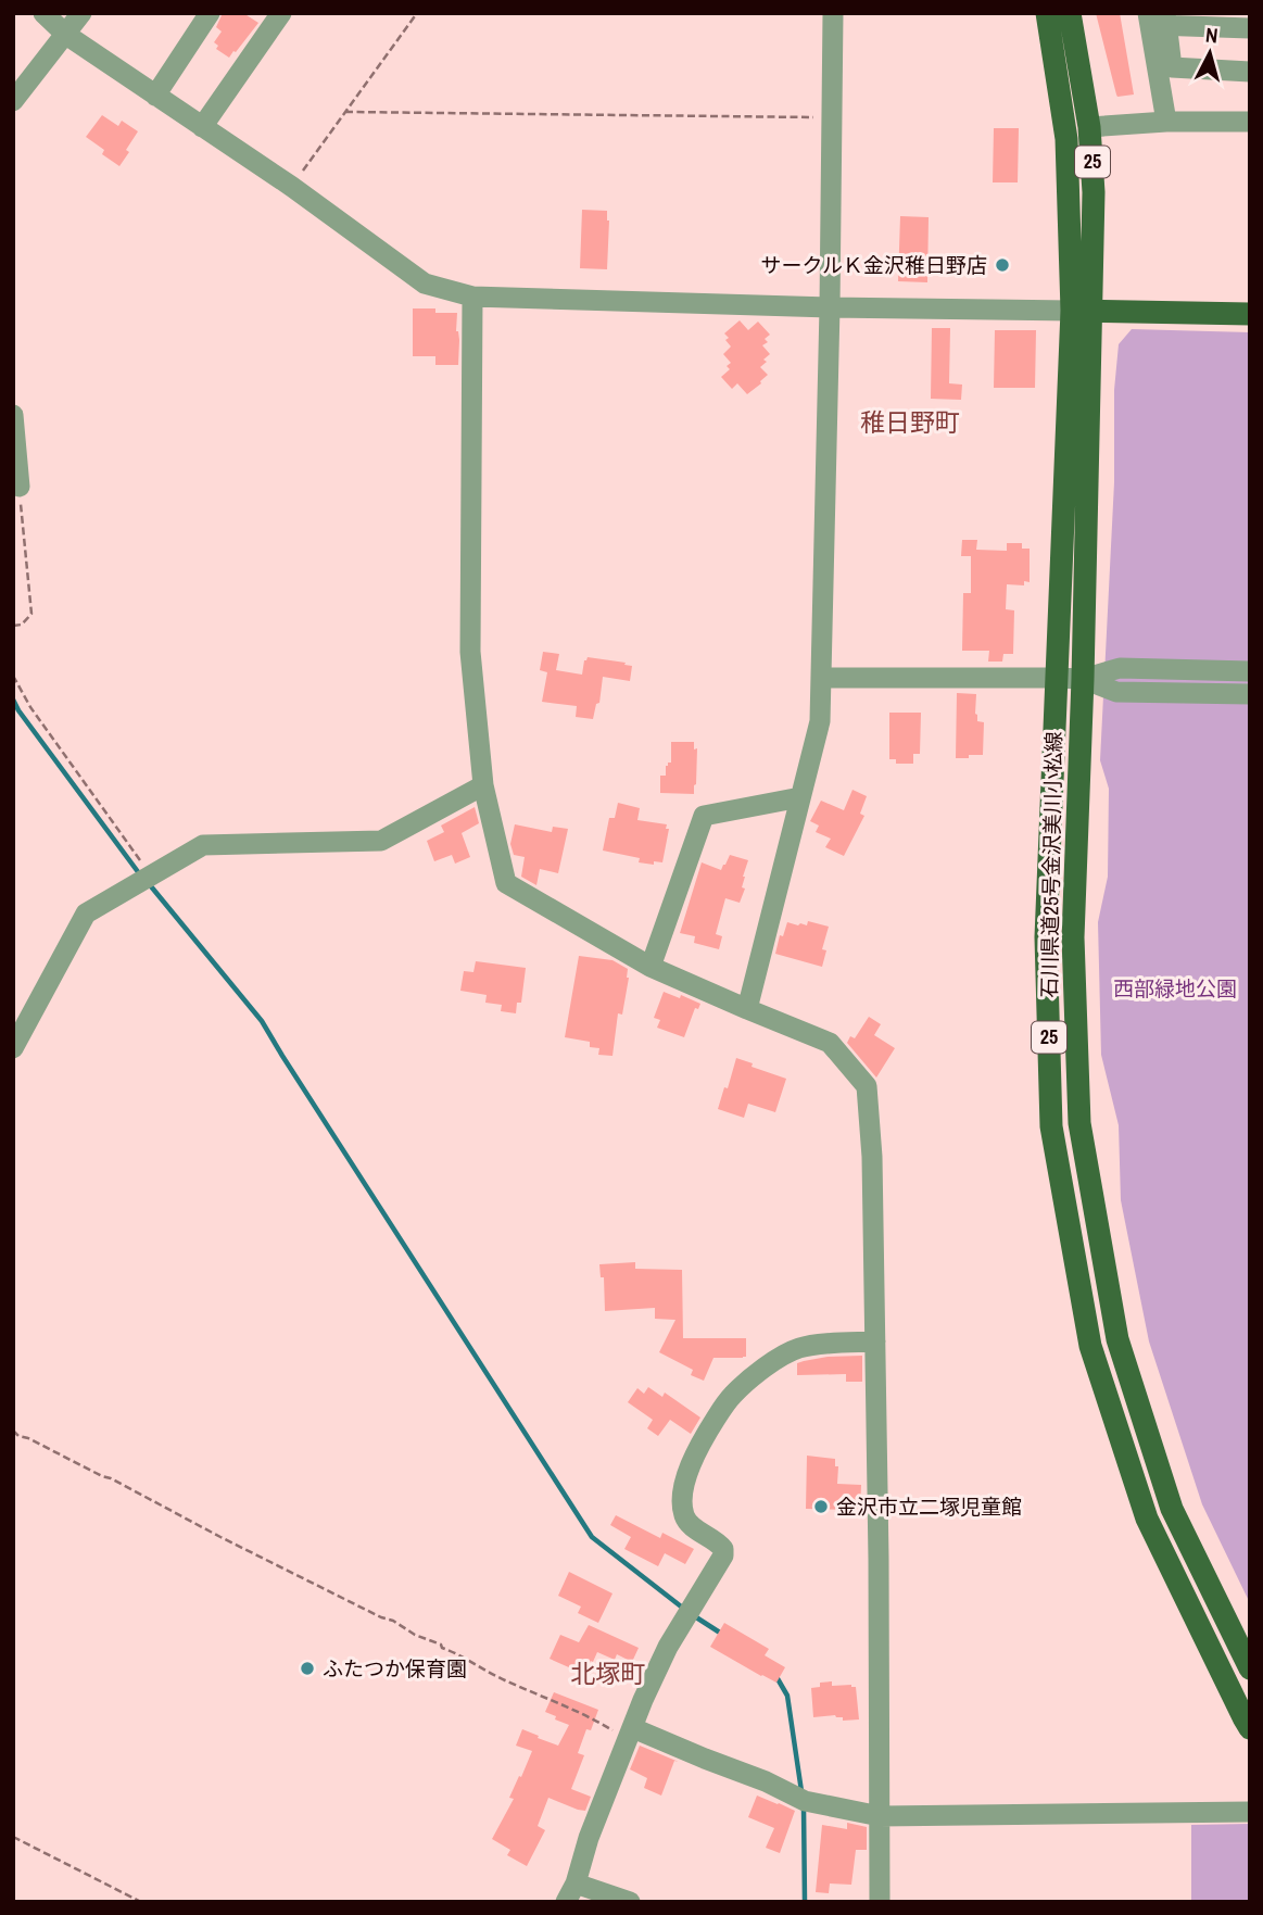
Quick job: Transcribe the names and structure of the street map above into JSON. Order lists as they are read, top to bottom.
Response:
{
  "streets": {
    "main road": ["25", "石川県道25号金沢美川小松線"]
  },
  "districts": ["稚日野町", "北塚町"],
  "parks": ["西部緑地公園"],
  "places": ["サークルＫ金沢稚日野店", "金沢市立二塚児童館", "ふたつか保育園"],
  "north": "top"
}
